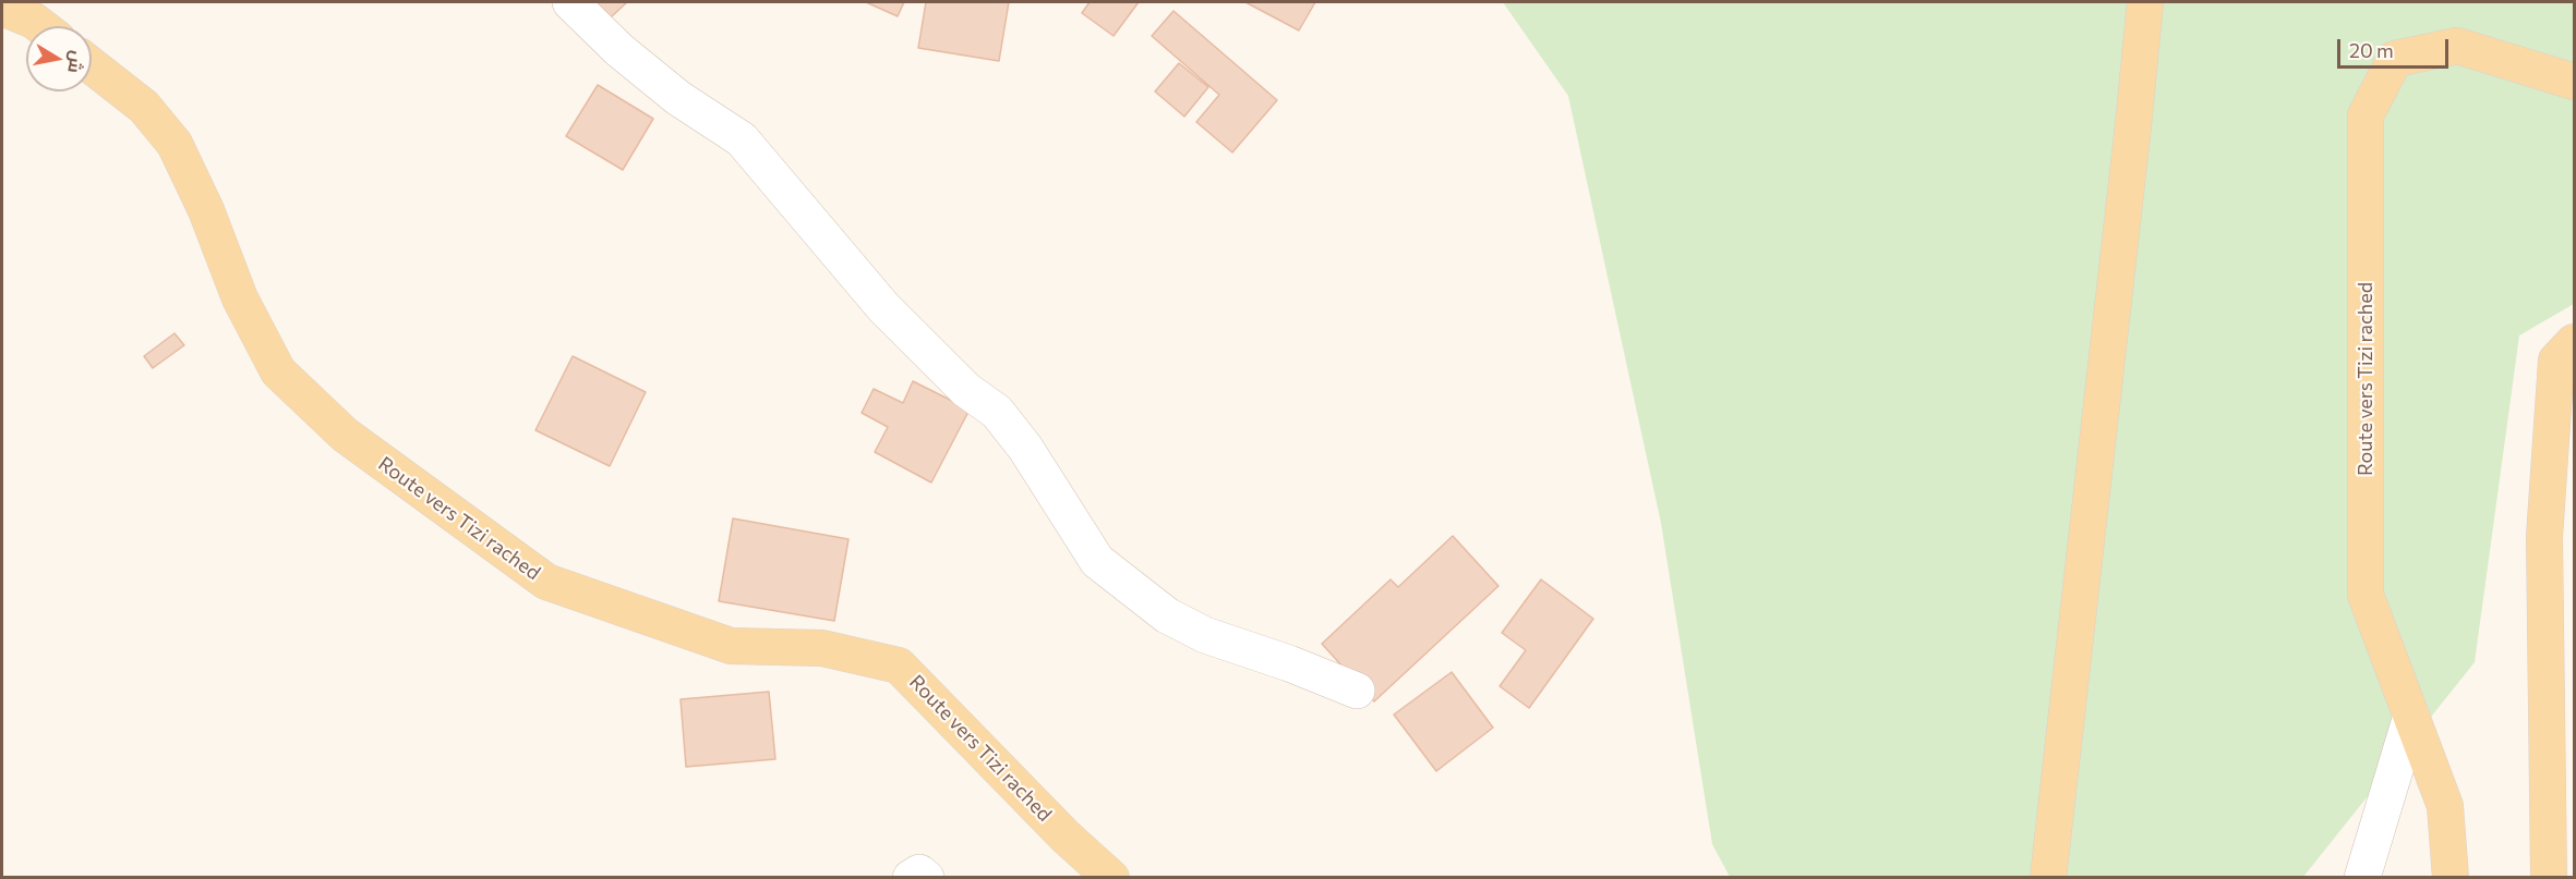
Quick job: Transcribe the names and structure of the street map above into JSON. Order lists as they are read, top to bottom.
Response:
{
  "streets": {
    "main road": ["Route vers Tizi rached"]
  },
  "scale_bar": "20 m",
  "north": "right"
}
